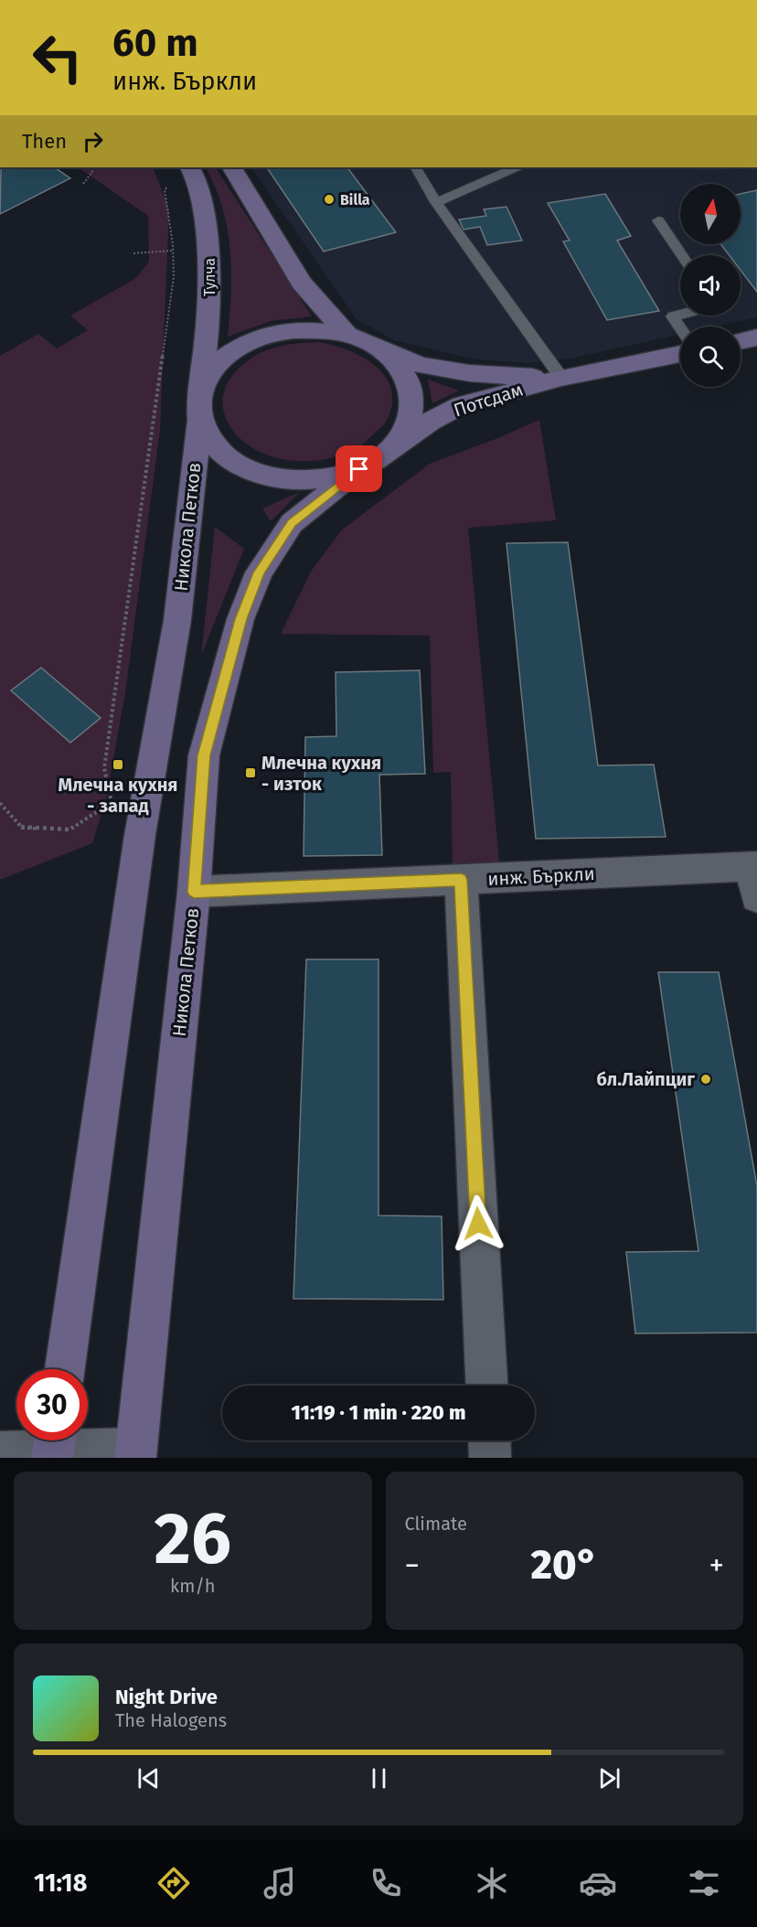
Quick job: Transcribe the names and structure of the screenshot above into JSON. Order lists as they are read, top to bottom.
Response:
{
  "streets": {
    "main road": ["Тулча", "Потсдам", "Никола Петков"],
    "street": ["инж. Бъркли"]
  },
  "crossings": [
    ["Тулча", "Потсдам"],
    ["Тулча", "Никола Петков"],
    ["Потсдам", "Никола Петков"],
    ["Никола Петков", "инж. Бъркли"]
  ],
  "places": {
    "other": ["Billa", "бл.Лайпциг"],
    "transit": ["Млечна кухня - запад", "Млечна кухня - изток"]
  },
  "north": "top",
  "page": {
    "turn": ["60 m", "инж. Бъркли"],
    "then": "Then",
    "limit": "30",
    "trip": "11:19 · 1 min · 220 m",
    "tile": [
      ["26", "km/h"],
      "Climate"
    ],
    "heat": ["−", "20°", "+"],
    "song": ["Night Drive", "The Halogens"],
    "tabs": "11:18"
  }
}
